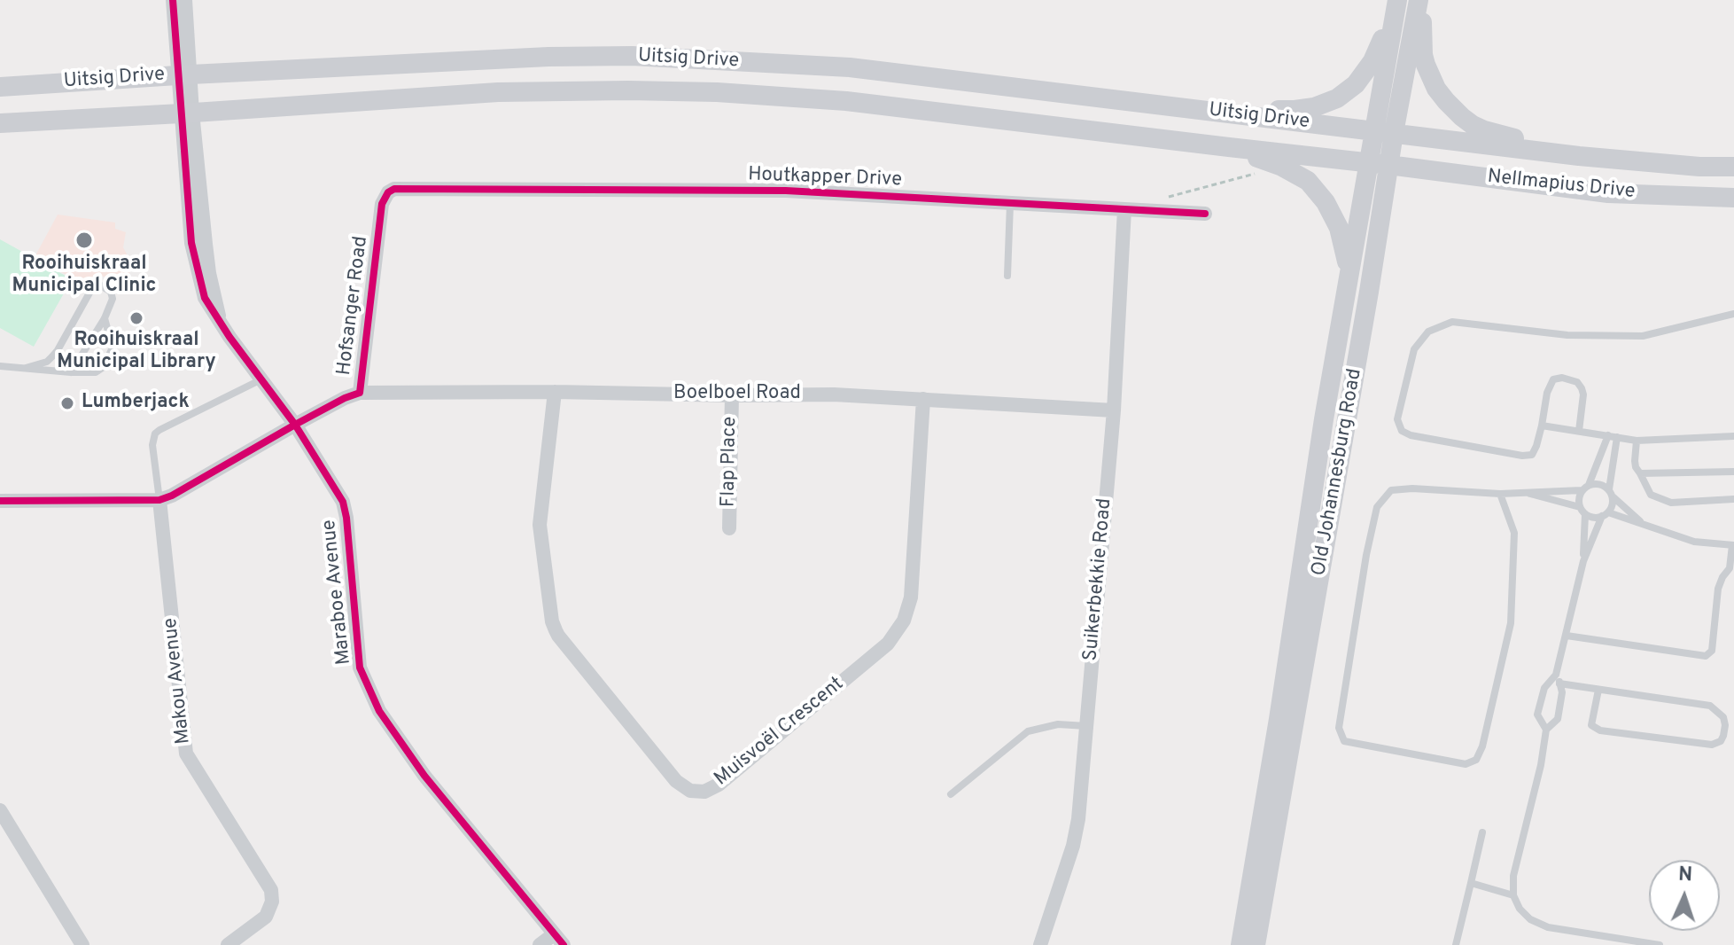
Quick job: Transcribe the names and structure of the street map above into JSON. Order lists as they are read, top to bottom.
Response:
{
  "streets": {
    "main road": ["Uitsig Drive", "Nellmapius Drive", "Old Johannesburg Road"],
    "street": [
      "Houtkapper Drive",
      "Hofsanger Road",
      "Boelboel Road",
      "Flap Place",
      "Suikerbekkie Road",
      "Maraboe Avenue",
      "Makou Avenue",
      "Muisvoël Crescent"
    ]
  },
  "crossings": [
    ["Uitsig Drive", "Nellmapius Drive"],
    ["Uitsig Drive", "Old Johannesburg Road"],
    ["Uitsig Drive", "Maraboe Avenue"],
    ["Houtkapper Drive", "Hofsanger Road"],
    ["Houtkapper Drive", "Suikerbekkie Road"],
    ["Nellmapius Drive", "Old Johannesburg Road"],
    ["Hofsanger Road", "Boelboel Road"],
    ["Hofsanger Road", "Maraboe Avenue"],
    ["Hofsanger Road", "Makou Avenue"],
    ["Boelboel Road", "Flap Place"],
    ["Boelboel Road", "Suikerbekkie Road"],
    ["Boelboel Road", "Muisvoël Crescent"]
  ],
  "places": ["Rooihuiskraal Municipal Clinic", "Rooihuiskraal Municipal Library", "Lumberjack"],
  "north": "top"
}
